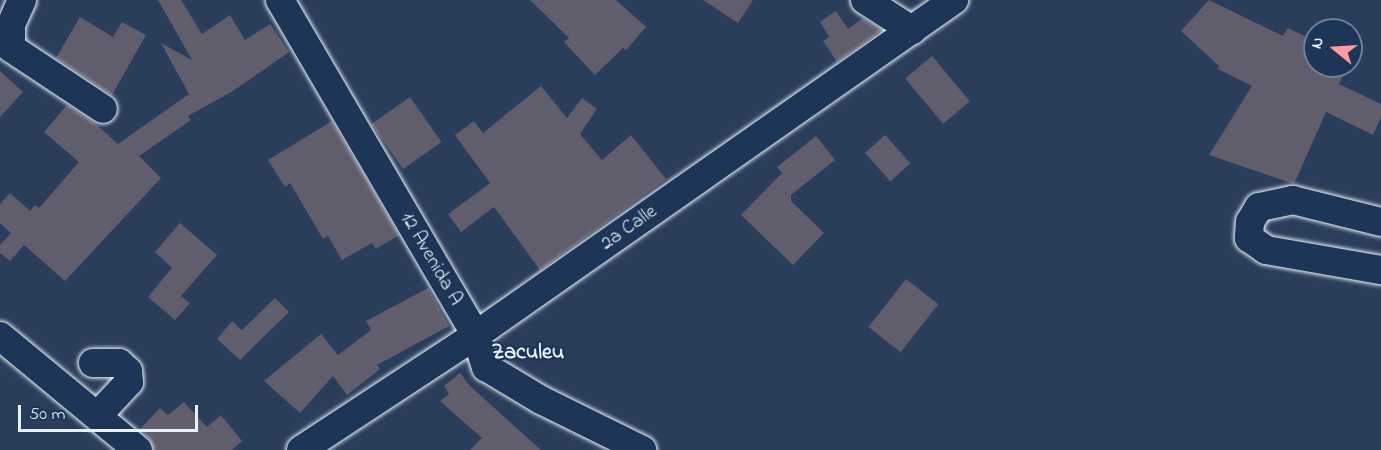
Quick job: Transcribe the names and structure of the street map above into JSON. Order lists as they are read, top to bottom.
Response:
{
  "streets": {
    "street": ["2a Calle", "12 Avenida A"]
  },
  "crossings": [
    ["2a Calle", "12 Avenida A"]
  ],
  "districts": ["Zaculeu"],
  "scale_bar": "50 m",
  "north": "left"
}
